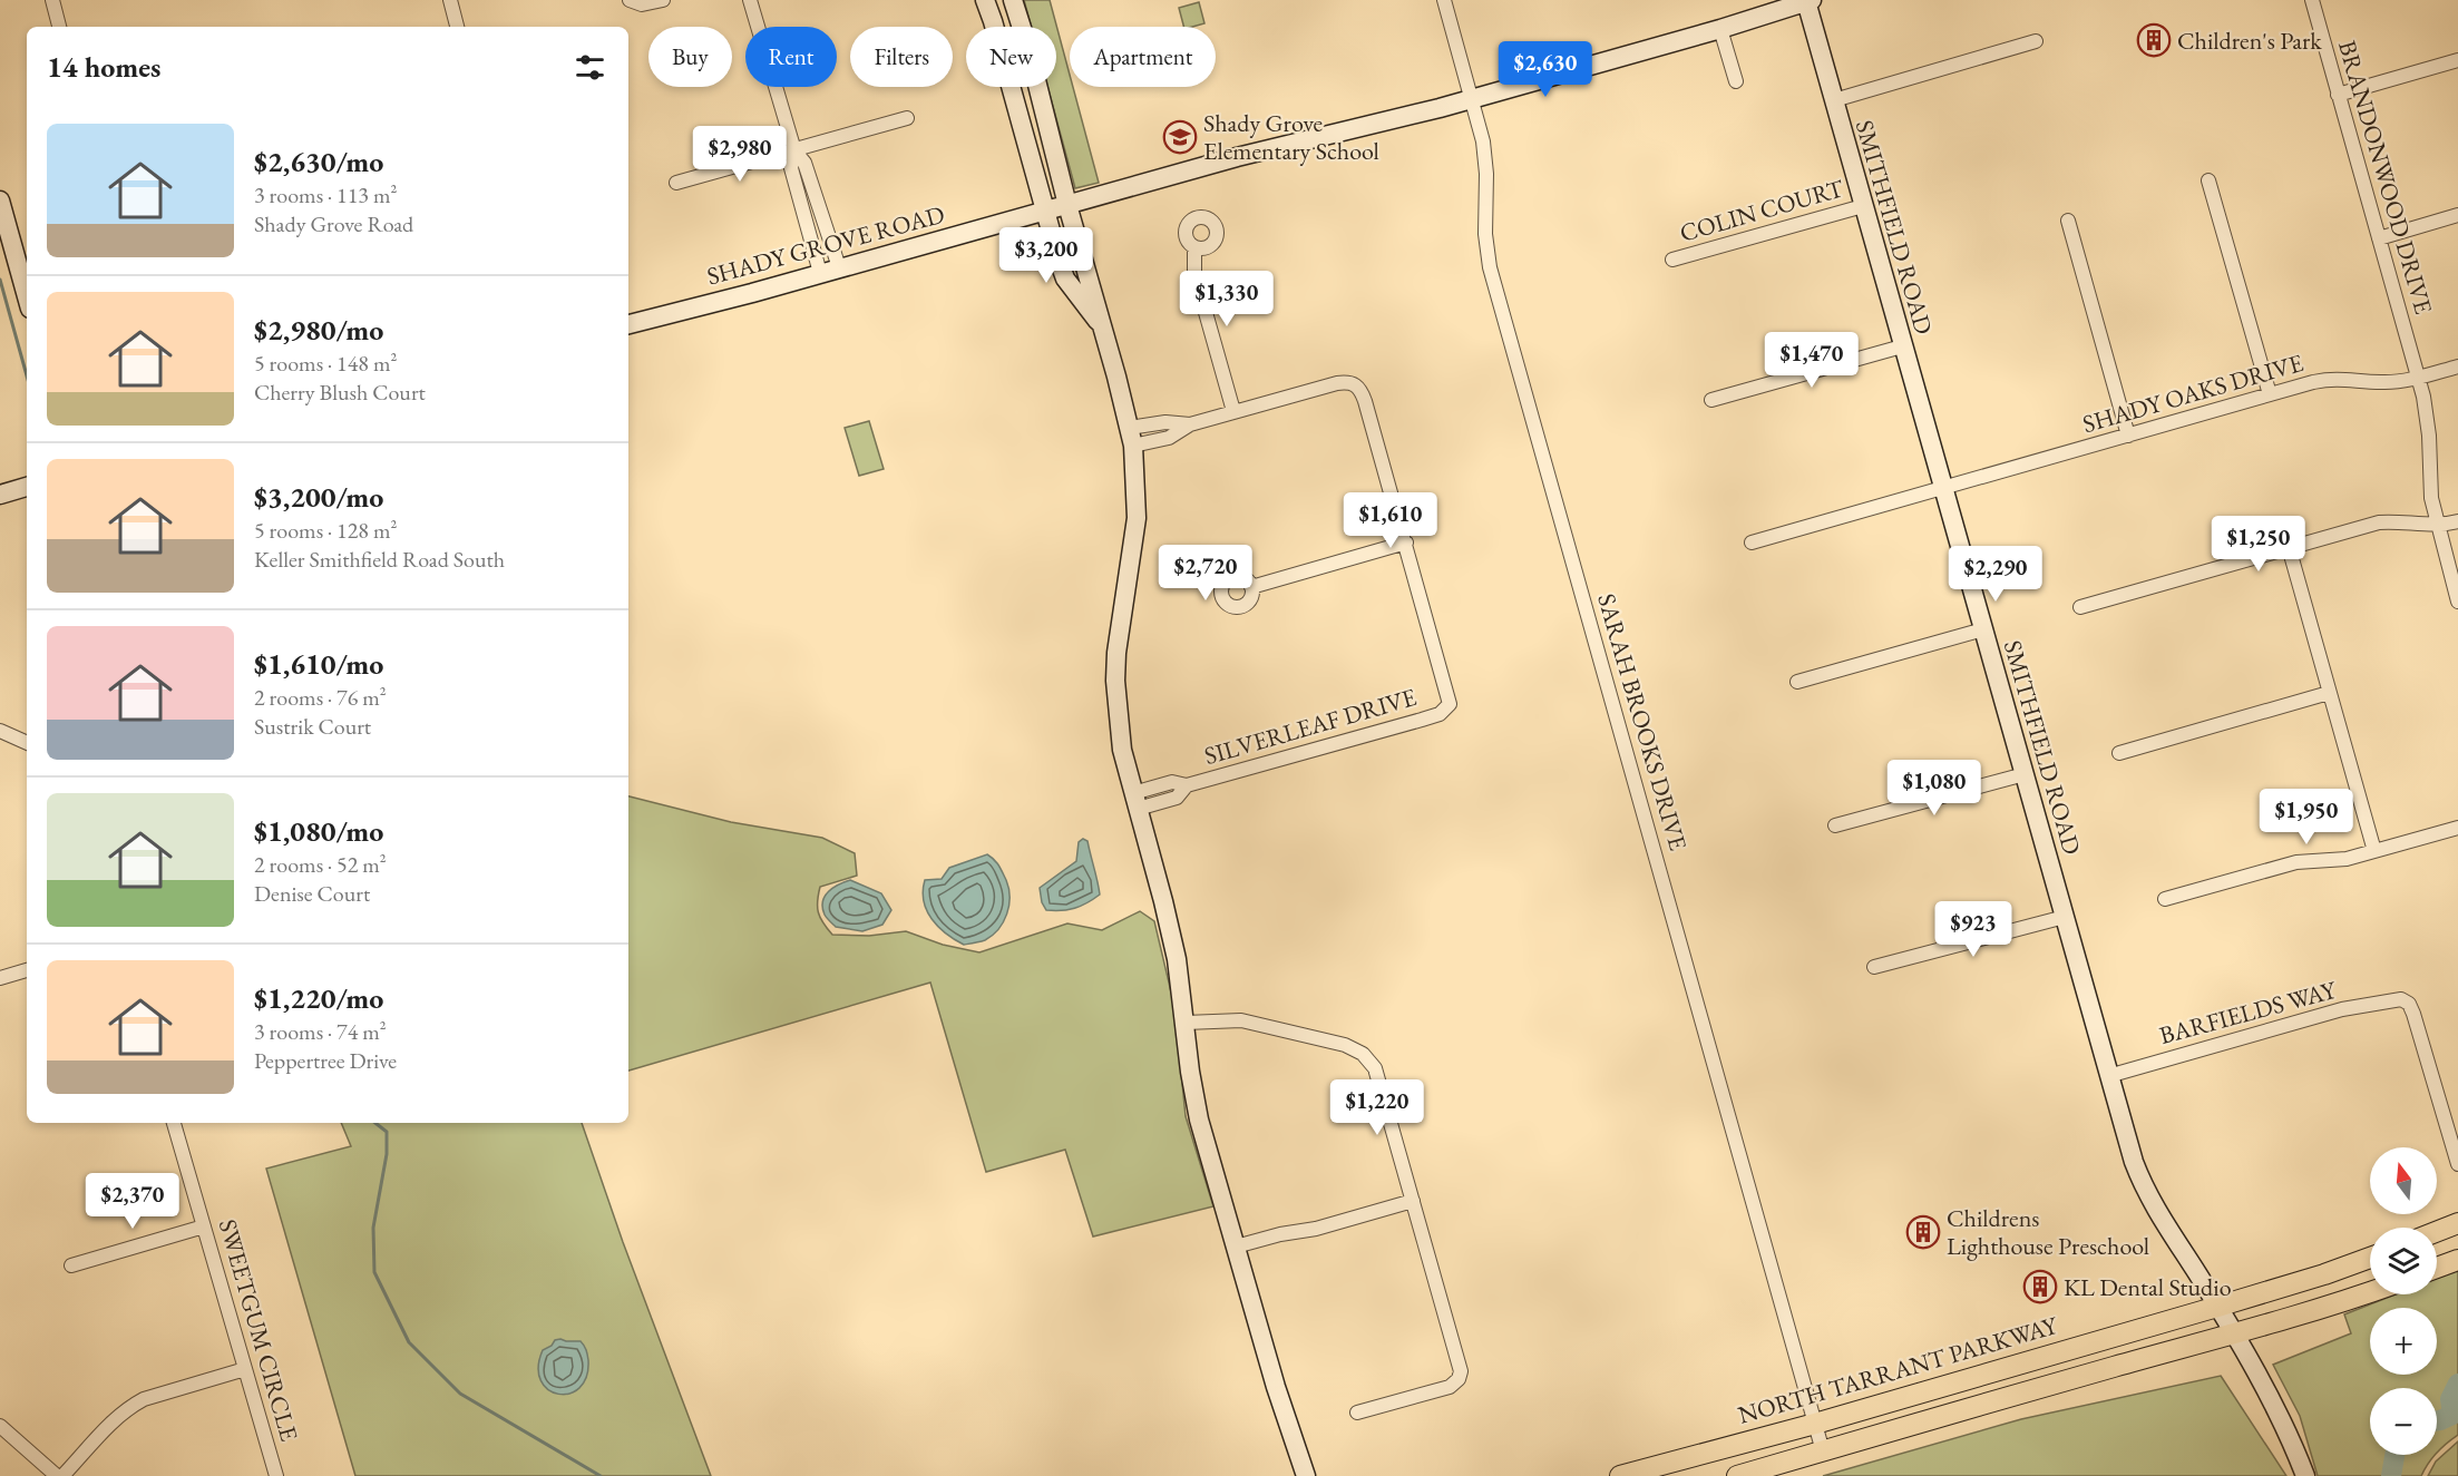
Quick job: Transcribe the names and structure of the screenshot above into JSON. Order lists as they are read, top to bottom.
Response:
{
  "streets": {
    "main road": ["SMITHFIELD ROAD", "SHADY GROVE ROAD", "NORTH TARRANT PARKWAY"],
    "street": [
      "BRANDONWOOD DRIVE",
      "COLIN COURT",
      "SHADY OAKS DRIVE",
      "SARAH BROOKS DRIVE",
      "SILVERLEAF DRIVE",
      "BARFIELDS WAY",
      "SWEETGUM CIRCLE"
    ]
  },
  "crossings": [
    ["BRANDONWOOD DRIVE", "SHADY OAKS DRIVE"],
    ["COLIN COURT", "SMITHFIELD ROAD"],
    ["SMITHFIELD ROAD", "SHADY GROVE ROAD"],
    ["SMITHFIELD ROAD", "SHADY OAKS DRIVE"],
    ["SMITHFIELD ROAD", "BARFIELDS WAY"],
    ["SMITHFIELD ROAD", "NORTH TARRANT PARKWAY"],
    ["SHADY GROVE ROAD", "SARAH BROOKS DRIVE"],
    ["SARAH BROOKS DRIVE", "NORTH TARRANT PARKWAY"]
  ],
  "places": {
    "building": ["Children's Park", "Childrens Lighthouse Preschool", "KL Dental Studio"],
    "school or university": ["Shady Grove Elementary School"]
  },
  "north": "top",
  "page": {
    "chip": [
      "Buy",
      "Rent",
      "Filters",
      "New",
      "Apartment"
    ],
    "heading": "14 homes",
    "price": [
      "$2,630",
      "$2,980",
      "$3,200",
      "$1,330",
      "$1,470",
      "$1,610",
      "$1,250",
      "$2,720",
      "$2,290",
      "$1,080",
      "$1,950",
      "$923",
      "$1,220",
      "$2,370"
    ],
    "list": [
      {
        "name": "$2,630/mo",
        "note": "3 rooms · 113 m² · Shady Grove Road"
      },
      {
        "name": "$2,980/mo",
        "note": "5 rooms · 148 m² · Cherry Blush Court"
      },
      {
        "name": "$3,200/mo",
        "note": "5 rooms · 128 m² · Keller Smithfield Road South"
      },
      {
        "name": "$1,610/mo",
        "note": "2 rooms · 76 m² · Sustrik Court"
      },
      {
        "name": "$1,080/mo",
        "note": "2 rooms · 52 m² · Denise Court"
      },
      {
        "name": "$1,220/mo",
        "note": "3 rooms · 74 m² · Peppertree Drive"
      }
    ],
    "map_buttons": ["+", "−"]
  }
}
